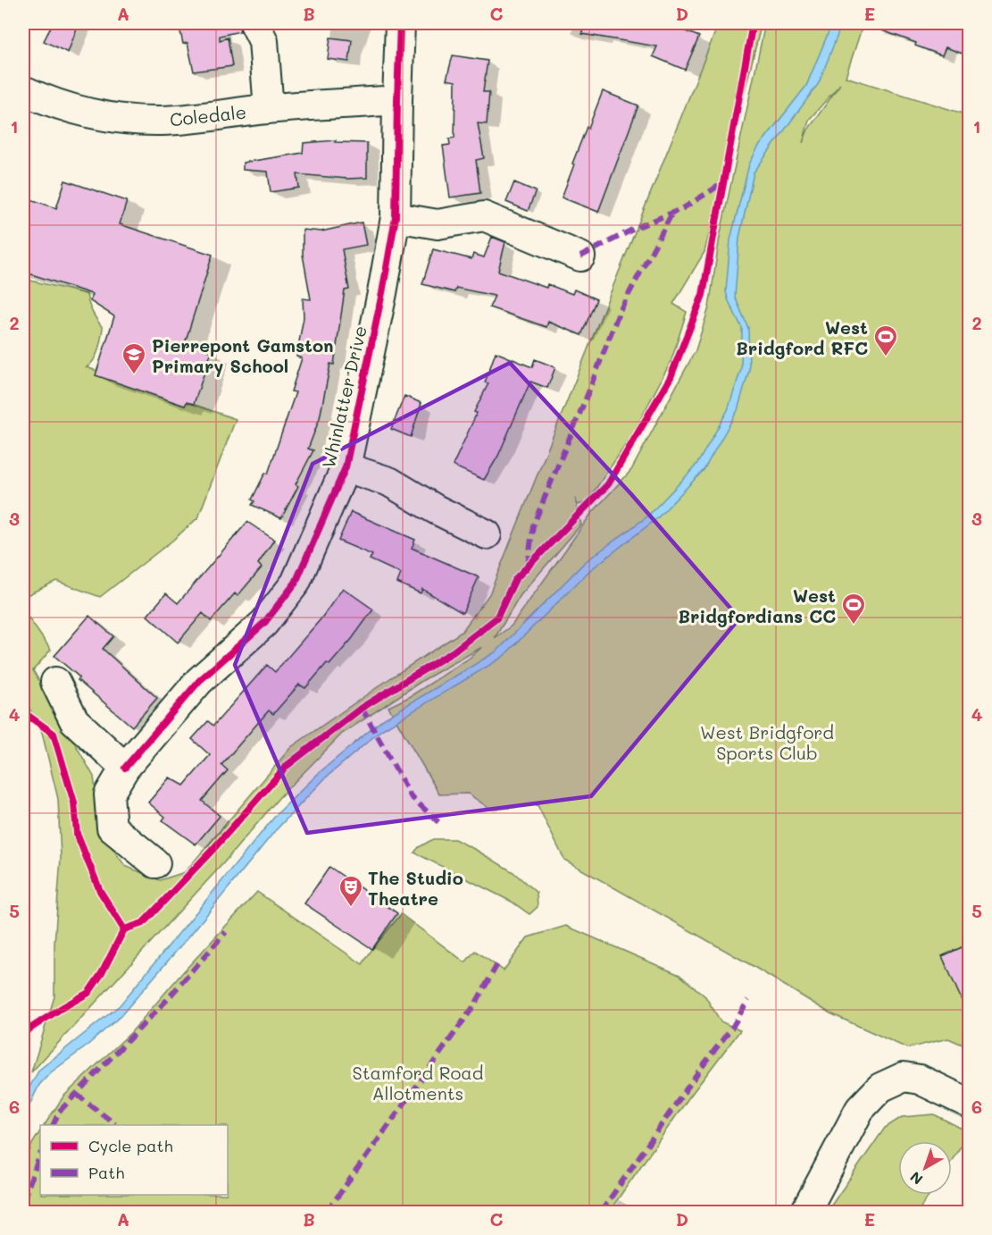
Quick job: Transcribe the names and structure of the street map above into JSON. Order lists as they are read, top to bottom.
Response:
{
  "streets": {
    "street": ["Coledale", "Whinlatter Drive"]
  },
  "crossings": [
    ["Coledale", "Whinlatter Drive"]
  ],
  "parks": ["West Bridgford Sports Club", "Stamford Road Allotments"],
  "places": {
    "sports": ["West Bridgford RFC", "West Bridgfordians CC"],
    "school or university": ["Pierrepont Gamston Primary School"],
    "theatre": ["The Studio Theatre"]
  },
  "legend": ["Cycle path", "Path"],
  "north": "bottom left",
  "grid": {
    "columns": [
      "A",
      "B",
      "C",
      "D",
      "E"
    ],
    "rows": [
      "1",
      "2",
      "3",
      "4",
      "5",
      "6"
    ]
  }
}
